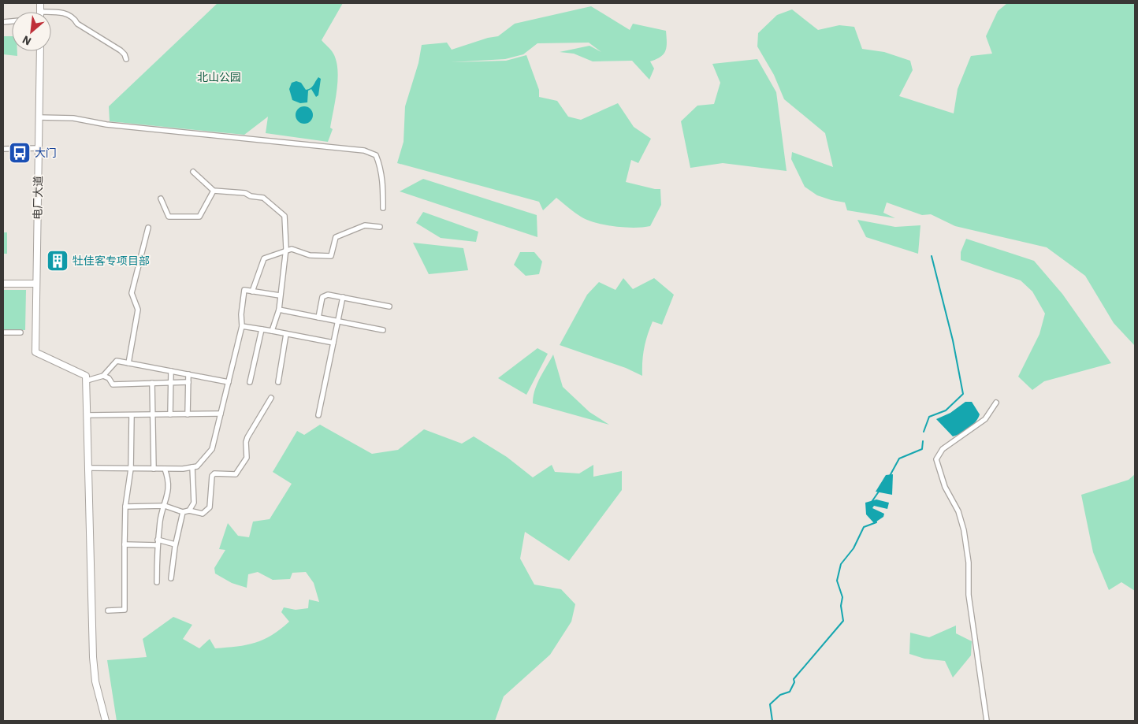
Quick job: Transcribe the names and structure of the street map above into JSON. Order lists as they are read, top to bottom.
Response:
{
  "streets": {
    "street": ["电厂大道"]
  },
  "parks": ["北山公园"],
  "places": {
    "bus stop": ["大门"],
    "building": ["牡佳客专项目部"]
  },
  "north": "bottom left"
}
